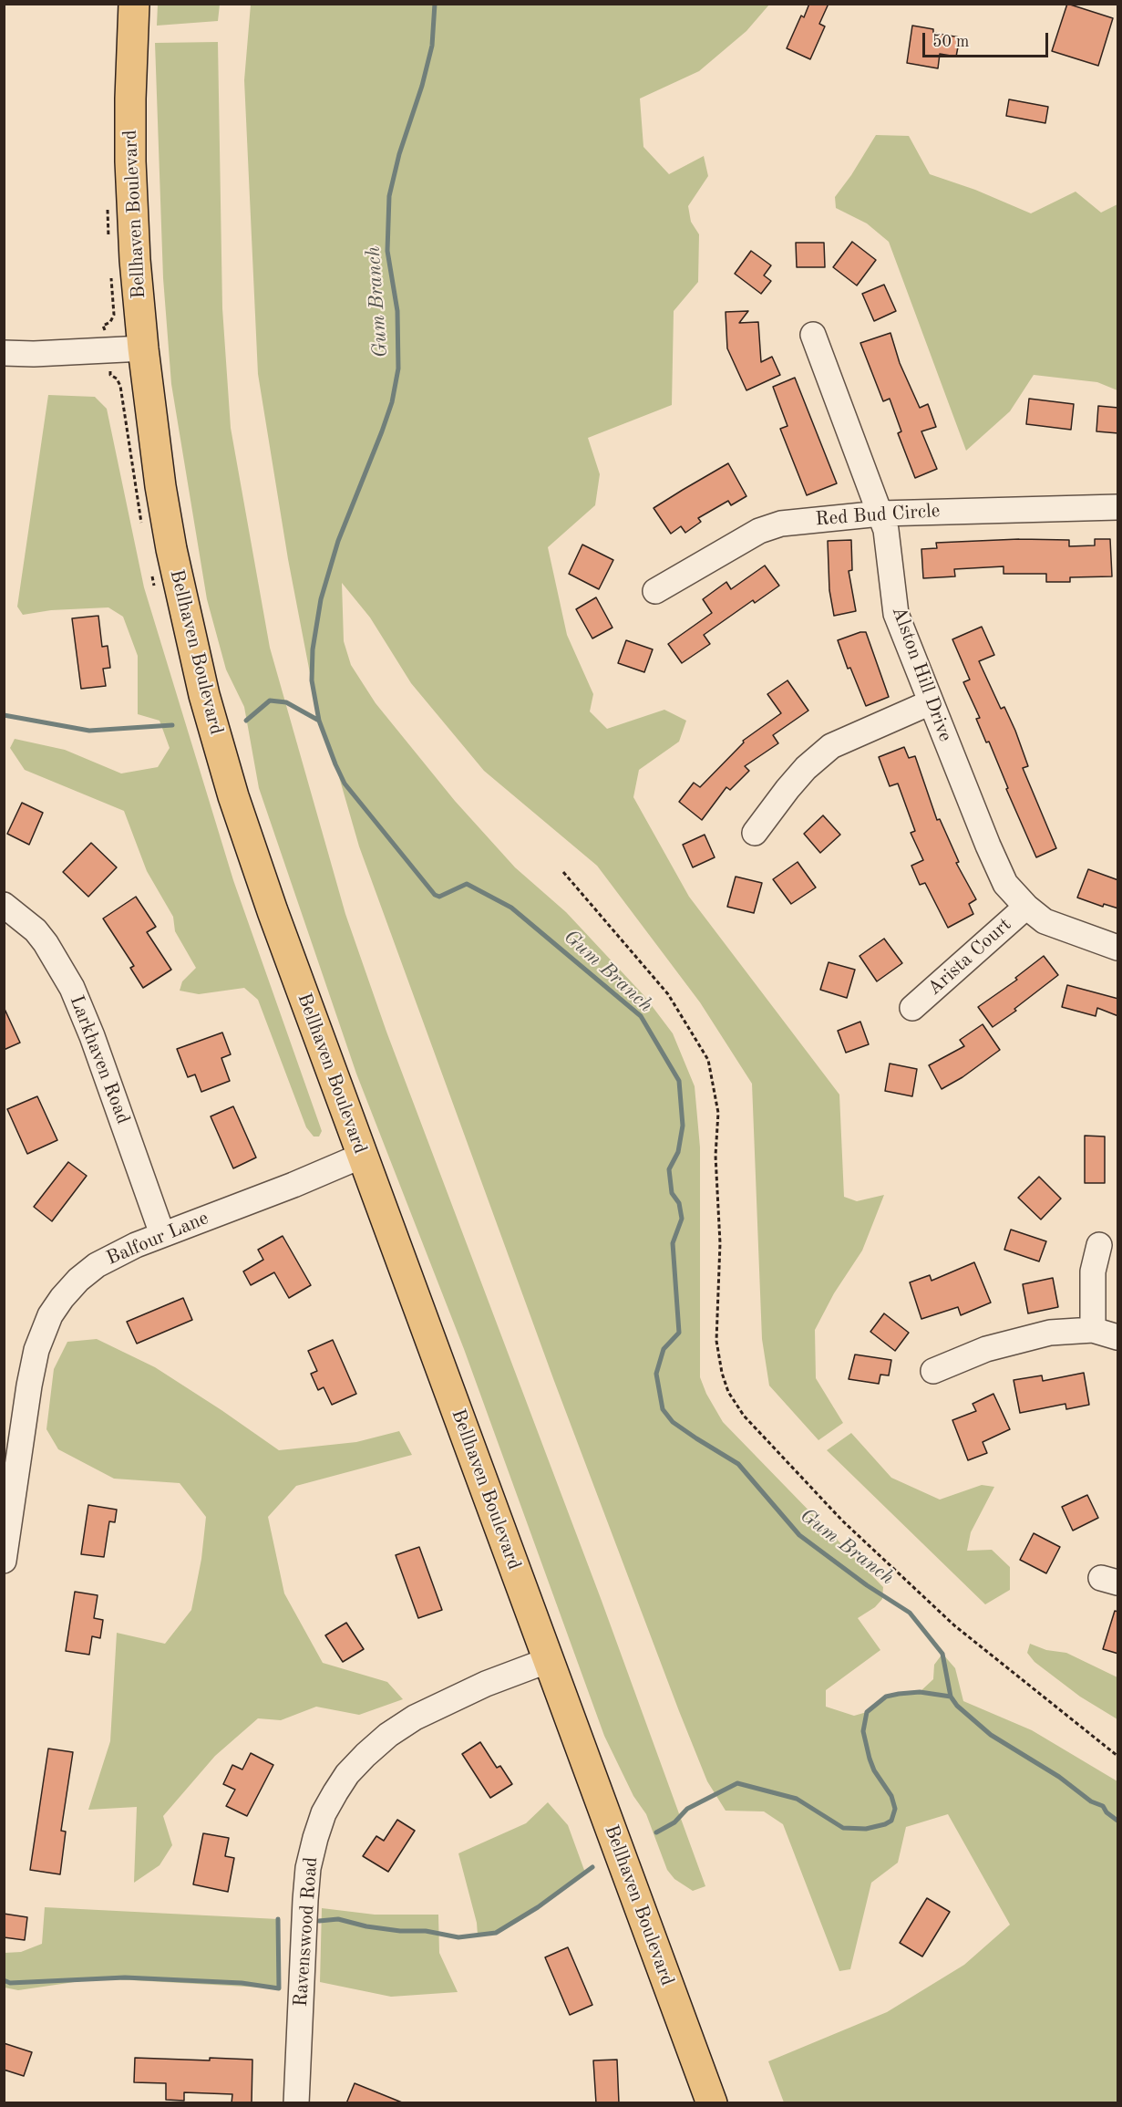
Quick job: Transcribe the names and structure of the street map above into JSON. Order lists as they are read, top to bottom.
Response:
{
  "streets": {
    "main road": ["Bellhaven Boulevard"],
    "street": [
      "Red Bud Circle",
      "Alston Hill Drive",
      "Arista Court",
      "Larkhaven Road",
      "Balfour Lane",
      "Ravenswood Road"
    ]
  },
  "crossings": [
    ["Bellhaven Boulevard", "Balfour Lane"],
    ["Bellhaven Boulevard", "Ravenswood Road"],
    ["Red Bud Circle", "Alston Hill Drive"],
    ["Alston Hill Drive", "Arista Court"],
    ["Larkhaven Road", "Balfour Lane"]
  ],
  "water": ["Gum Branch"],
  "scale_bar": "50 m"
}
